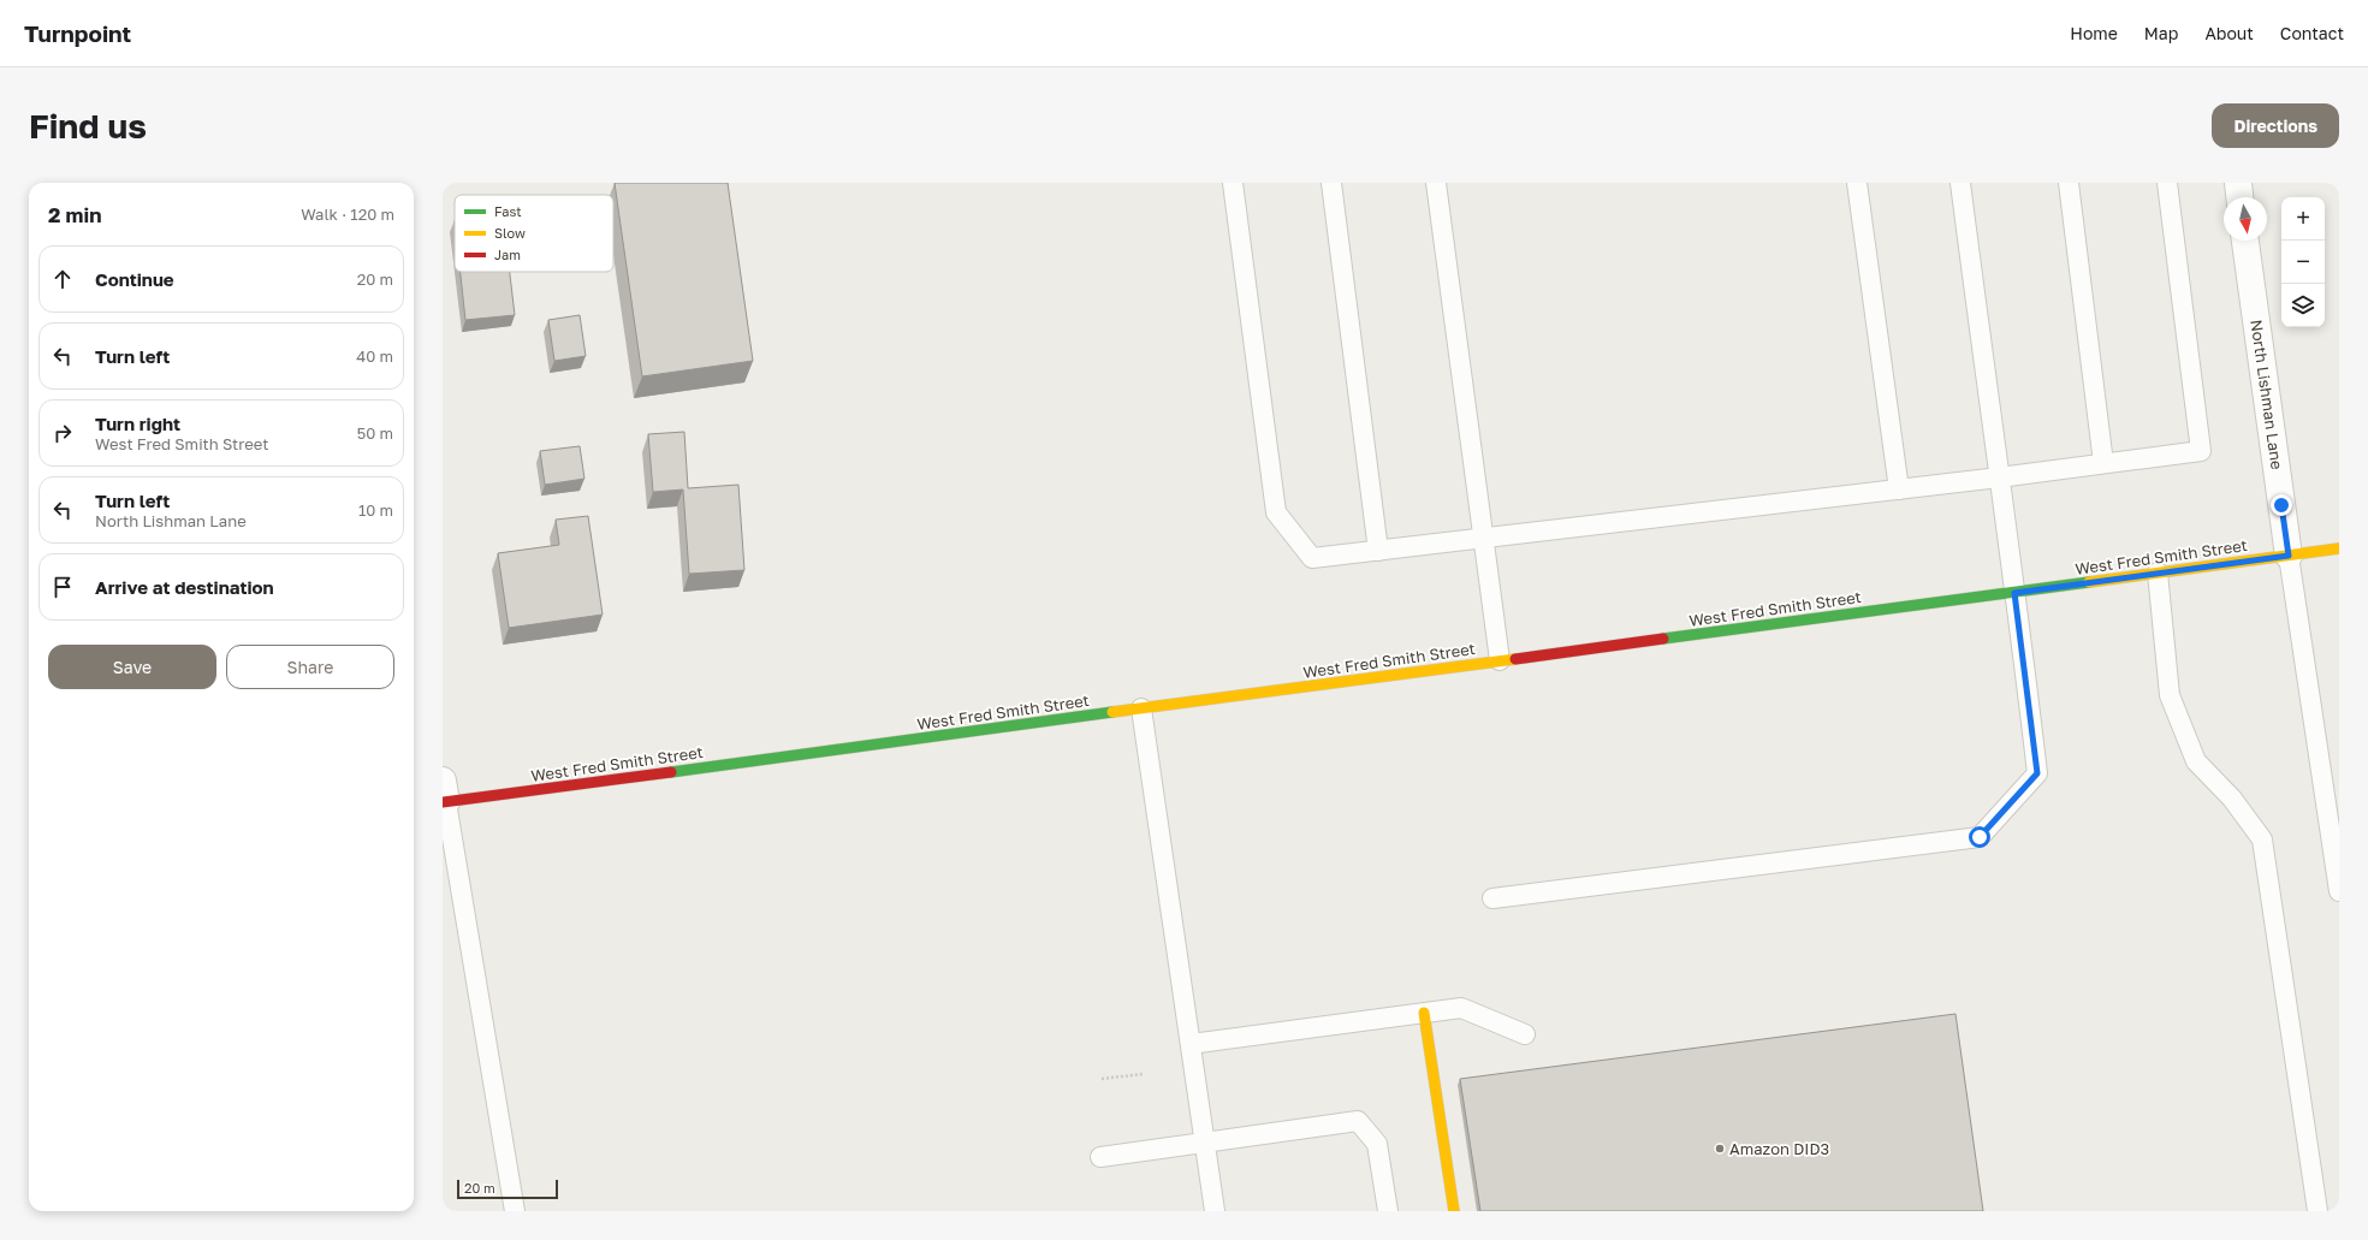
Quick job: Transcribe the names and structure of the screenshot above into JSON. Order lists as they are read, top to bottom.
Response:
{
  "streets": {
    "street": ["North Lishman Lane", "West Fred Smith Street"]
  },
  "crossings": [
    ["North Lishman Lane", "West Fred Smith Street"]
  ],
  "places": ["Amazon DID3"],
  "legend": ["Fast", "Slow", "Jam"],
  "scale_bar": "20 m",
  "north": "bottom",
  "page": {
    "header": "Turnpoint",
    "nav": [
      "Home",
      "Map",
      "About",
      "Contact"
    ],
    "buttons": [
      "Directions",
      ["Save", "Share"]
    ],
    "title": "Find us",
    "heading": ["2 min", "Walk · 120 m"],
    "map_buttons": ["+", "−"],
    "list": [
      ["Continue", "20 m"],
      ["Turn left", "40 m"],
      ["Turn right", "West Fred Smith Street", "50 m"],
      ["Turn left", "North Lishman Lane", "10 m"],
      "Arrive at destination"
    ],
    "scale": "20 m"
  }
}
